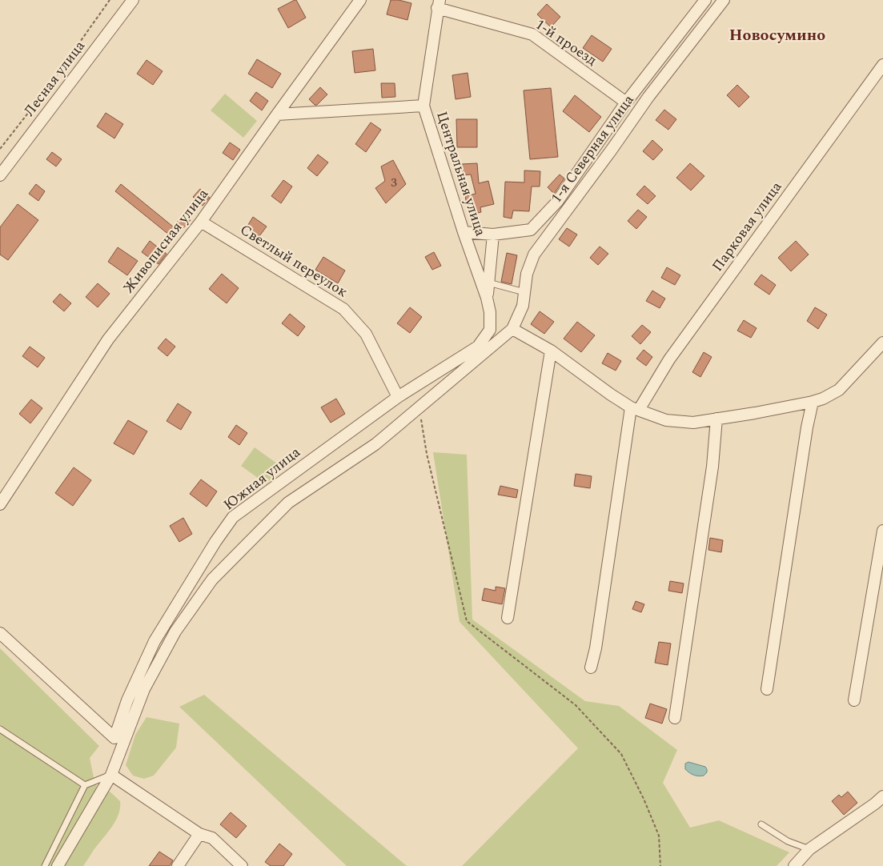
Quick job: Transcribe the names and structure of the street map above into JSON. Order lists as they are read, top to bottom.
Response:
{
  "streets": {
    "street": [
      "1-й проезд",
      "Лесная улица",
      "1-я Северная улица",
      "Центральная улица",
      "Парковая улица",
      "Живописная улица",
      "Светлый переулок",
      "Южная улица"
    ]
  },
  "crossings": [
    ["1-й проезд", "Центральная улица"],
    ["Центральная улица", "Южная улица"],
    ["Живописная улица", "Светлый переулок"],
    ["Светлый переулок", "Южная улица"]
  ],
  "districts": ["Новосумино"],
  "house_numbers": ["3"]
}
